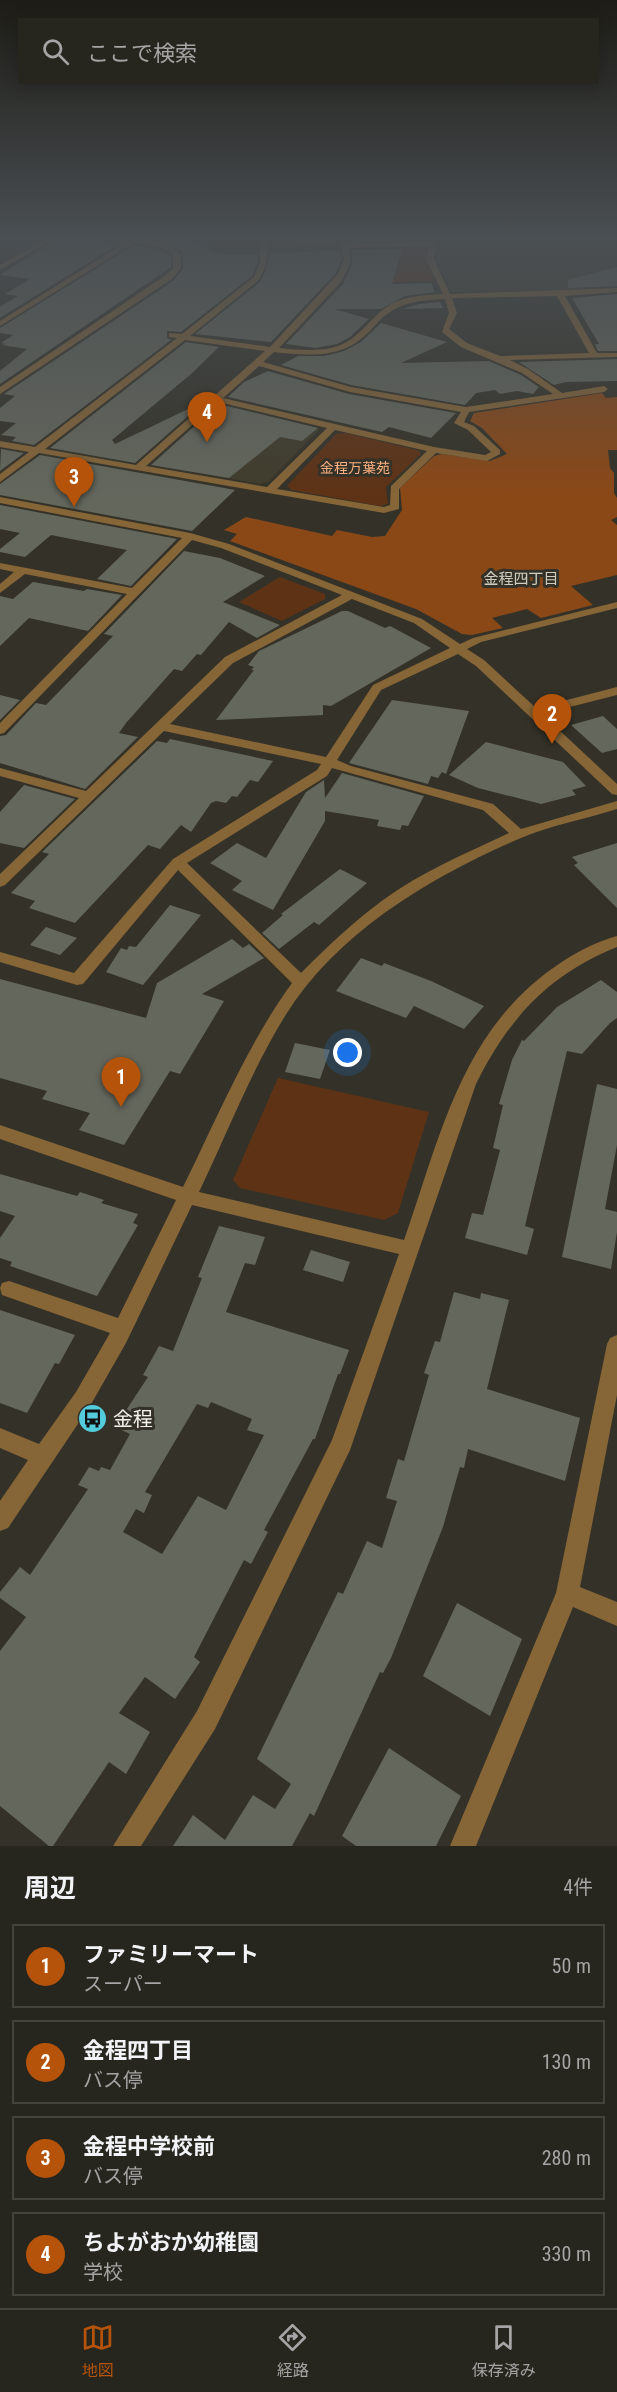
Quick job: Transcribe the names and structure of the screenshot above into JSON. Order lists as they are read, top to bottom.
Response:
{
  "districts": ["金程四丁目"],
  "parks": ["金程万葉苑"],
  "places": {
    "bus stop": ["金程"]
  },
  "page": {
    "search": "ここで検索",
    "pins": [
      "4",
      "3",
      "2",
      "1"
    ],
    "heading": ["周辺", "4件"],
    "list": [
      {
        "mark": "1",
        "name": "ファミリーマート",
        "note": "スーパー",
        "value": "50 m"
      },
      {
        "mark": "2",
        "name": "金程四丁目",
        "note": "バス停",
        "value": "130 m"
      },
      {
        "mark": "3",
        "name": "金程中学校前",
        "note": "バス停",
        "value": "280 m"
      },
      {
        "mark": "4",
        "name": "ちよがおか幼稚園",
        "note": "学校",
        "value": "330 m"
      }
    ],
    "nav": ["地図", "経路", "保存済み"]
  }
}
